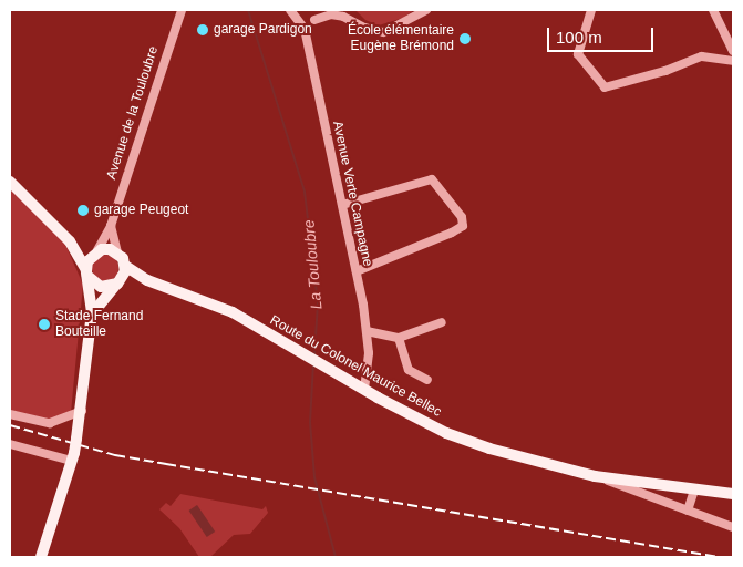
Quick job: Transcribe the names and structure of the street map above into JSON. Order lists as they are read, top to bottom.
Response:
{
  "streets": {
    "main road": ["Route du Colonel Maurice Bellec"],
    "street": ["Avenue de la Touloubre", "Avenue Verte Campagne"]
  },
  "crossings": [
    ["Avenue de la Touloubre", "Route du Colonel Maurice Bellec"],
    ["Avenue Verte Campagne", "Route du Colonel Maurice Bellec"]
  ],
  "water": ["La Touloubre"],
  "places": [
    "garage Pardigon",
    "École élémentaire Eugène Brémond",
    "garage Peugeot",
    "Stade Fernand Bouteille"
  ],
  "scale_bar": "100 m"
}
